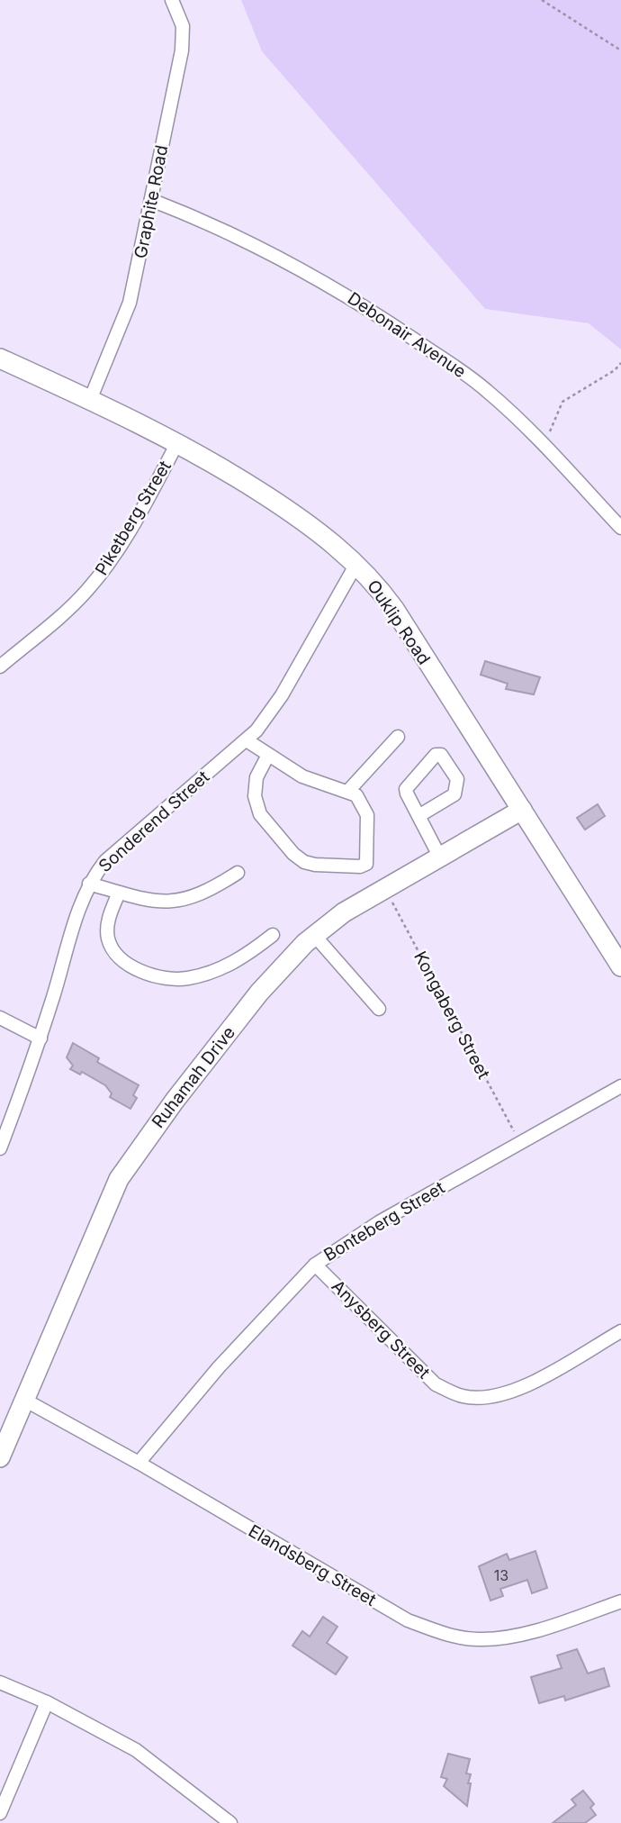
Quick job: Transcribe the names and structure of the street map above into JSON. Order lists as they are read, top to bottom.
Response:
{
  "streets": {
    "street": [
      "Graphite Road",
      "Debonair Avenue",
      "Piketberg Street",
      "Ouklip Road",
      "Sonderend Street",
      "Ruhamah Drive",
      "Bonteberg Street",
      "Anysberg Street",
      "Elandsberg Street"
    ],
    "path": ["Kongaberg Street"]
  },
  "crossings": [
    ["Graphite Road", "Debonair Avenue"],
    ["Graphite Road", "Ouklip Road"],
    ["Piketberg Street", "Ouklip Road"],
    ["Ouklip Road", "Sonderend Street"],
    ["Ouklip Road", "Ruhamah Drive"],
    ["Kongaberg Street", "Ruhamah Drive"],
    ["Kongaberg Street", "Bonteberg Street"],
    ["Ruhamah Drive", "Elandsberg Street"],
    ["Bonteberg Street", "Anysberg Street"],
    ["Bonteberg Street", "Elandsberg Street"]
  ],
  "house_numbers": ["13"]
}
